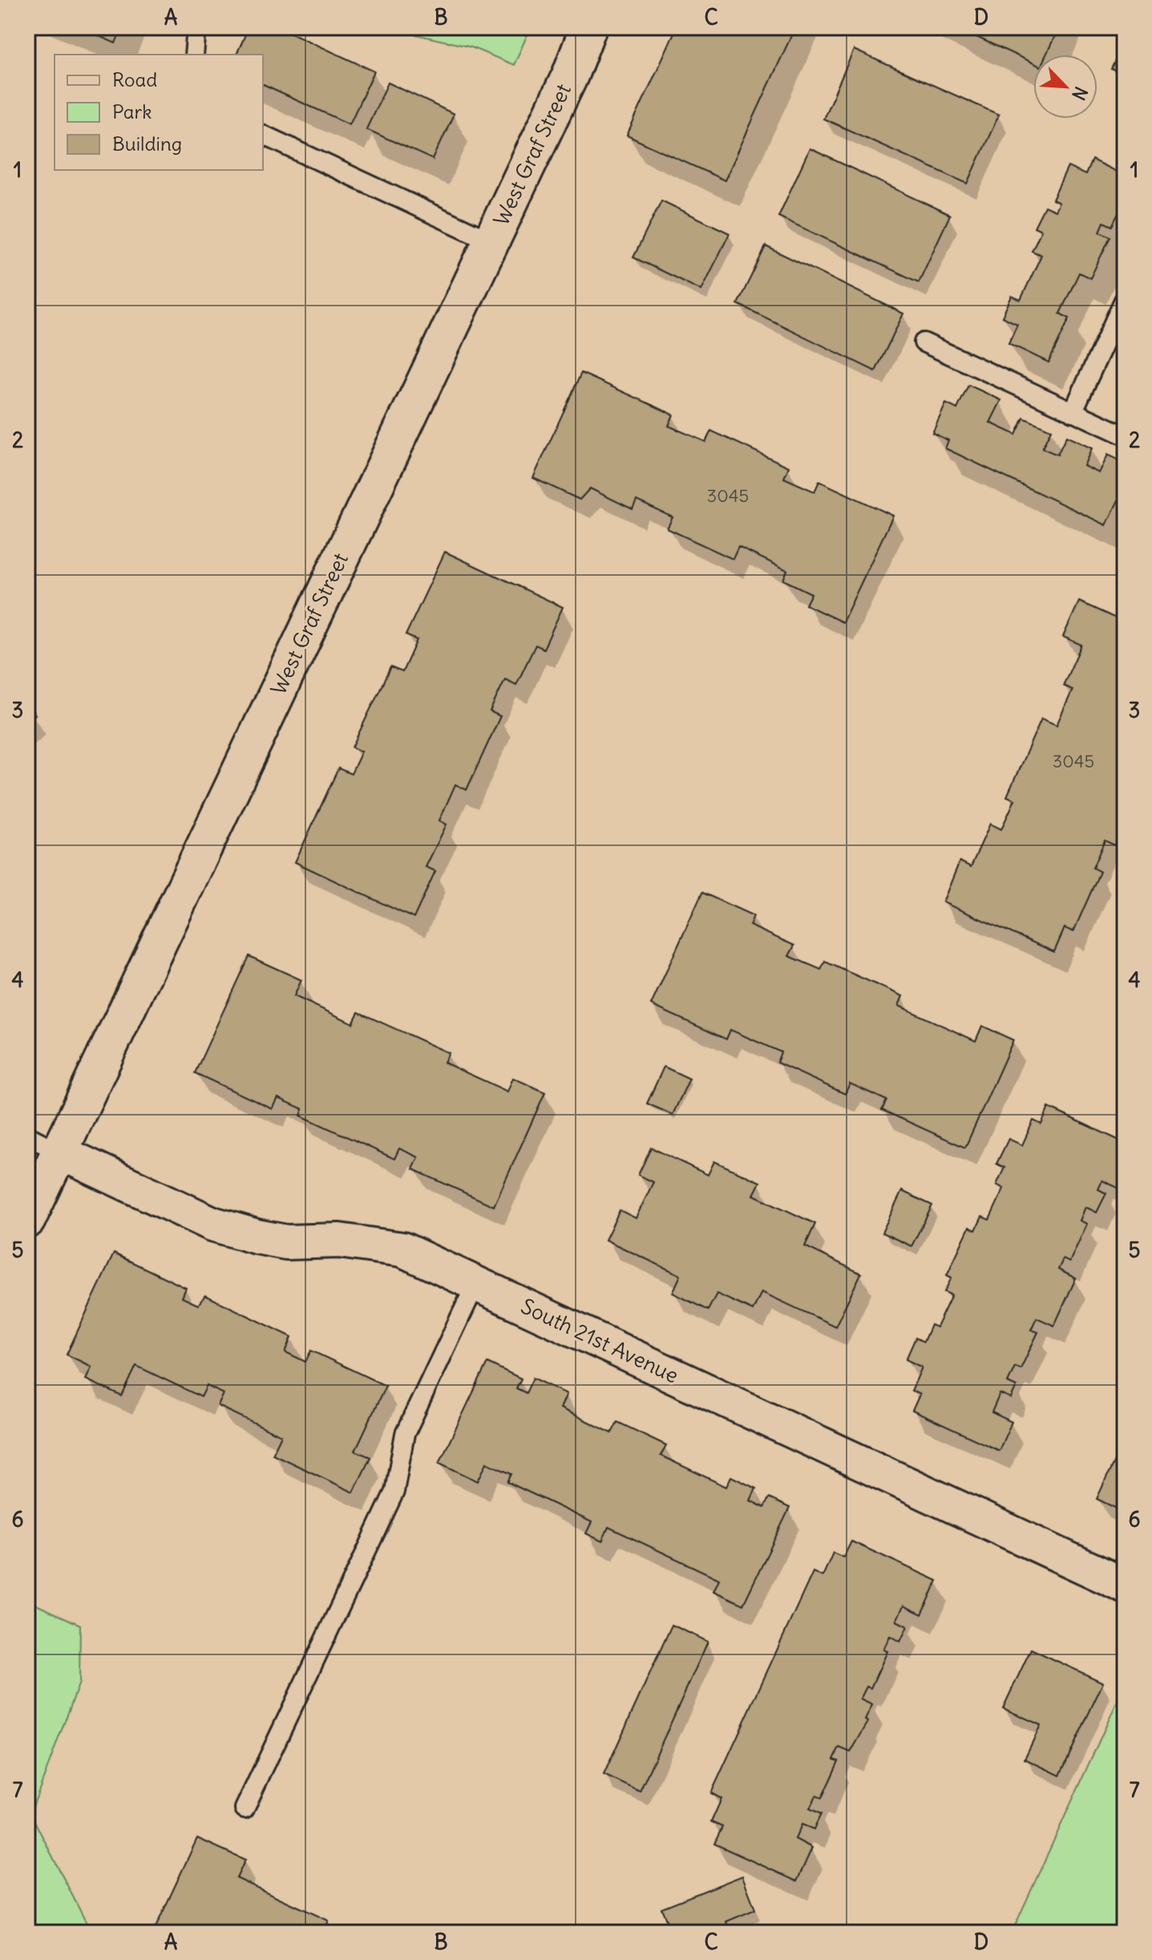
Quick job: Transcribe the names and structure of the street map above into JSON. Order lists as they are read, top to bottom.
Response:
{
  "streets": {
    "street": ["West Graf Street", "South 21st Avenue"]
  },
  "crossings": [
    ["West Graf Street", "South 21st Avenue"]
  ],
  "house_numbers": ["3045", "3045"],
  "legend": ["Road", "Park", "Building"],
  "north": "bottom right",
  "grid": {
    "columns": [
      "A",
      "B",
      "C",
      "D"
    ],
    "rows": [
      "1",
      "2",
      "3",
      "4",
      "5",
      "6",
      "7"
    ]
  }
}
